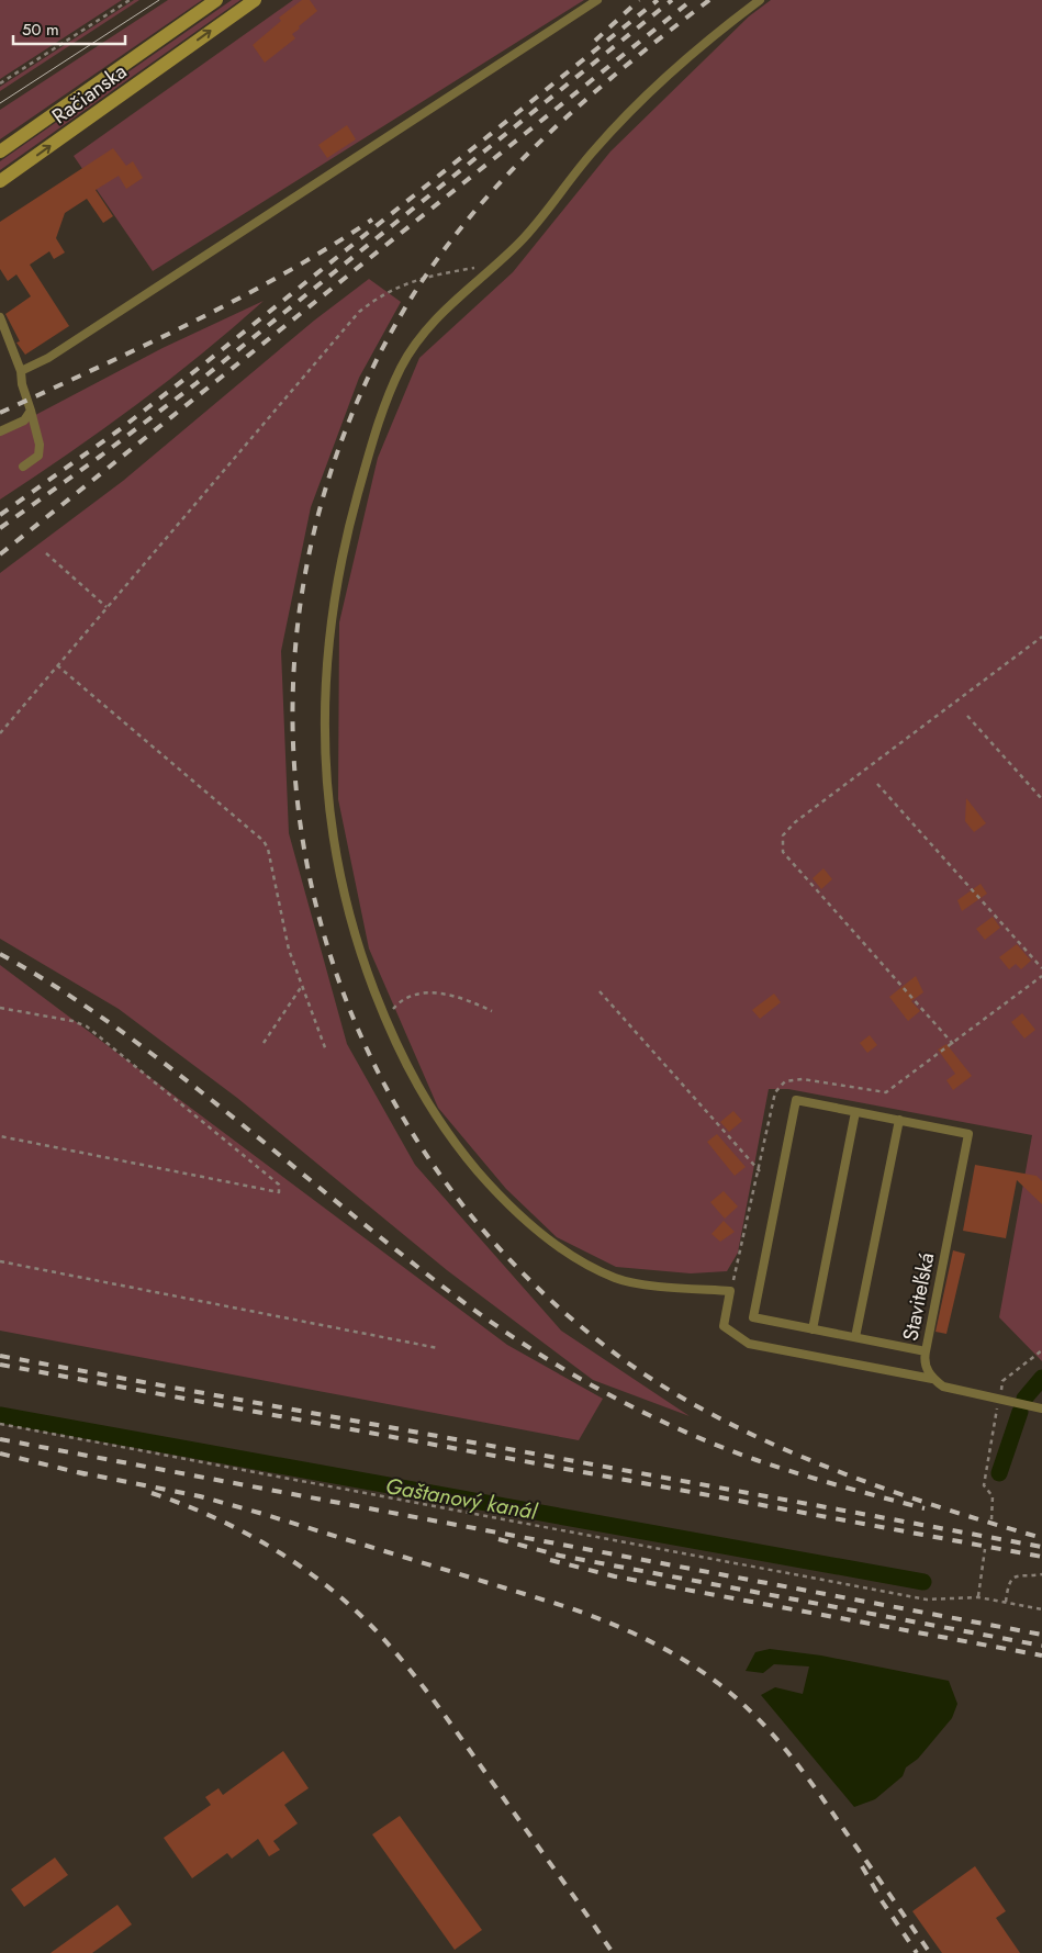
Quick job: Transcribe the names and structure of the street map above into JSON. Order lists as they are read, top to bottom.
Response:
{
  "streets": {
    "main road": ["Račianska"],
    "lane": ["Staviteľská"]
  },
  "water": ["Gaštanový kanál"],
  "scale_bar": "50 m"
}
